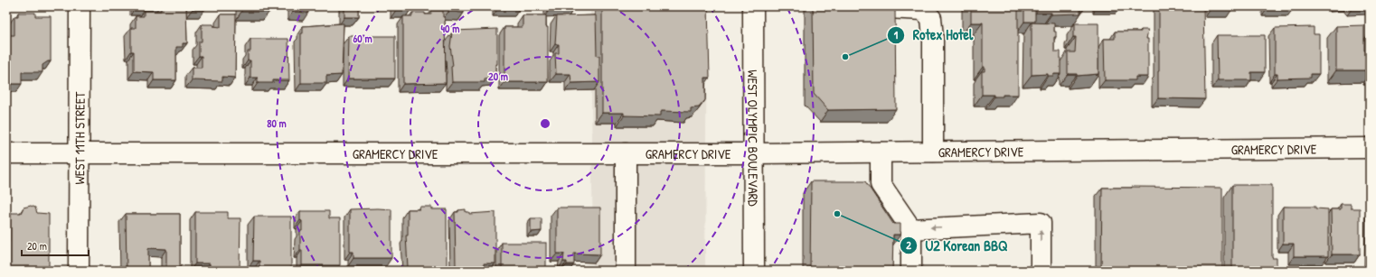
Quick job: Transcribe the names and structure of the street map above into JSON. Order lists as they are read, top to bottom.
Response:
{
  "streets": {
    "street": ["WEST 11TH STREET", "WEST OLYMPIC BOULEVARD", "GRAMERCY DRIVE"]
  },
  "crossings": [
    ["WEST 11TH STREET", "GRAMERCY DRIVE"],
    ["WEST OLYMPIC BOULEVARD", "GRAMERCY DRIVE"]
  ],
  "places": ["Rotex Hotel", "U2 Korean BBQ"],
  "scale_bar": "20 m",
  "rings": [
    "40 m",
    "60 m",
    "20 m",
    "80 m"
  ]
}
